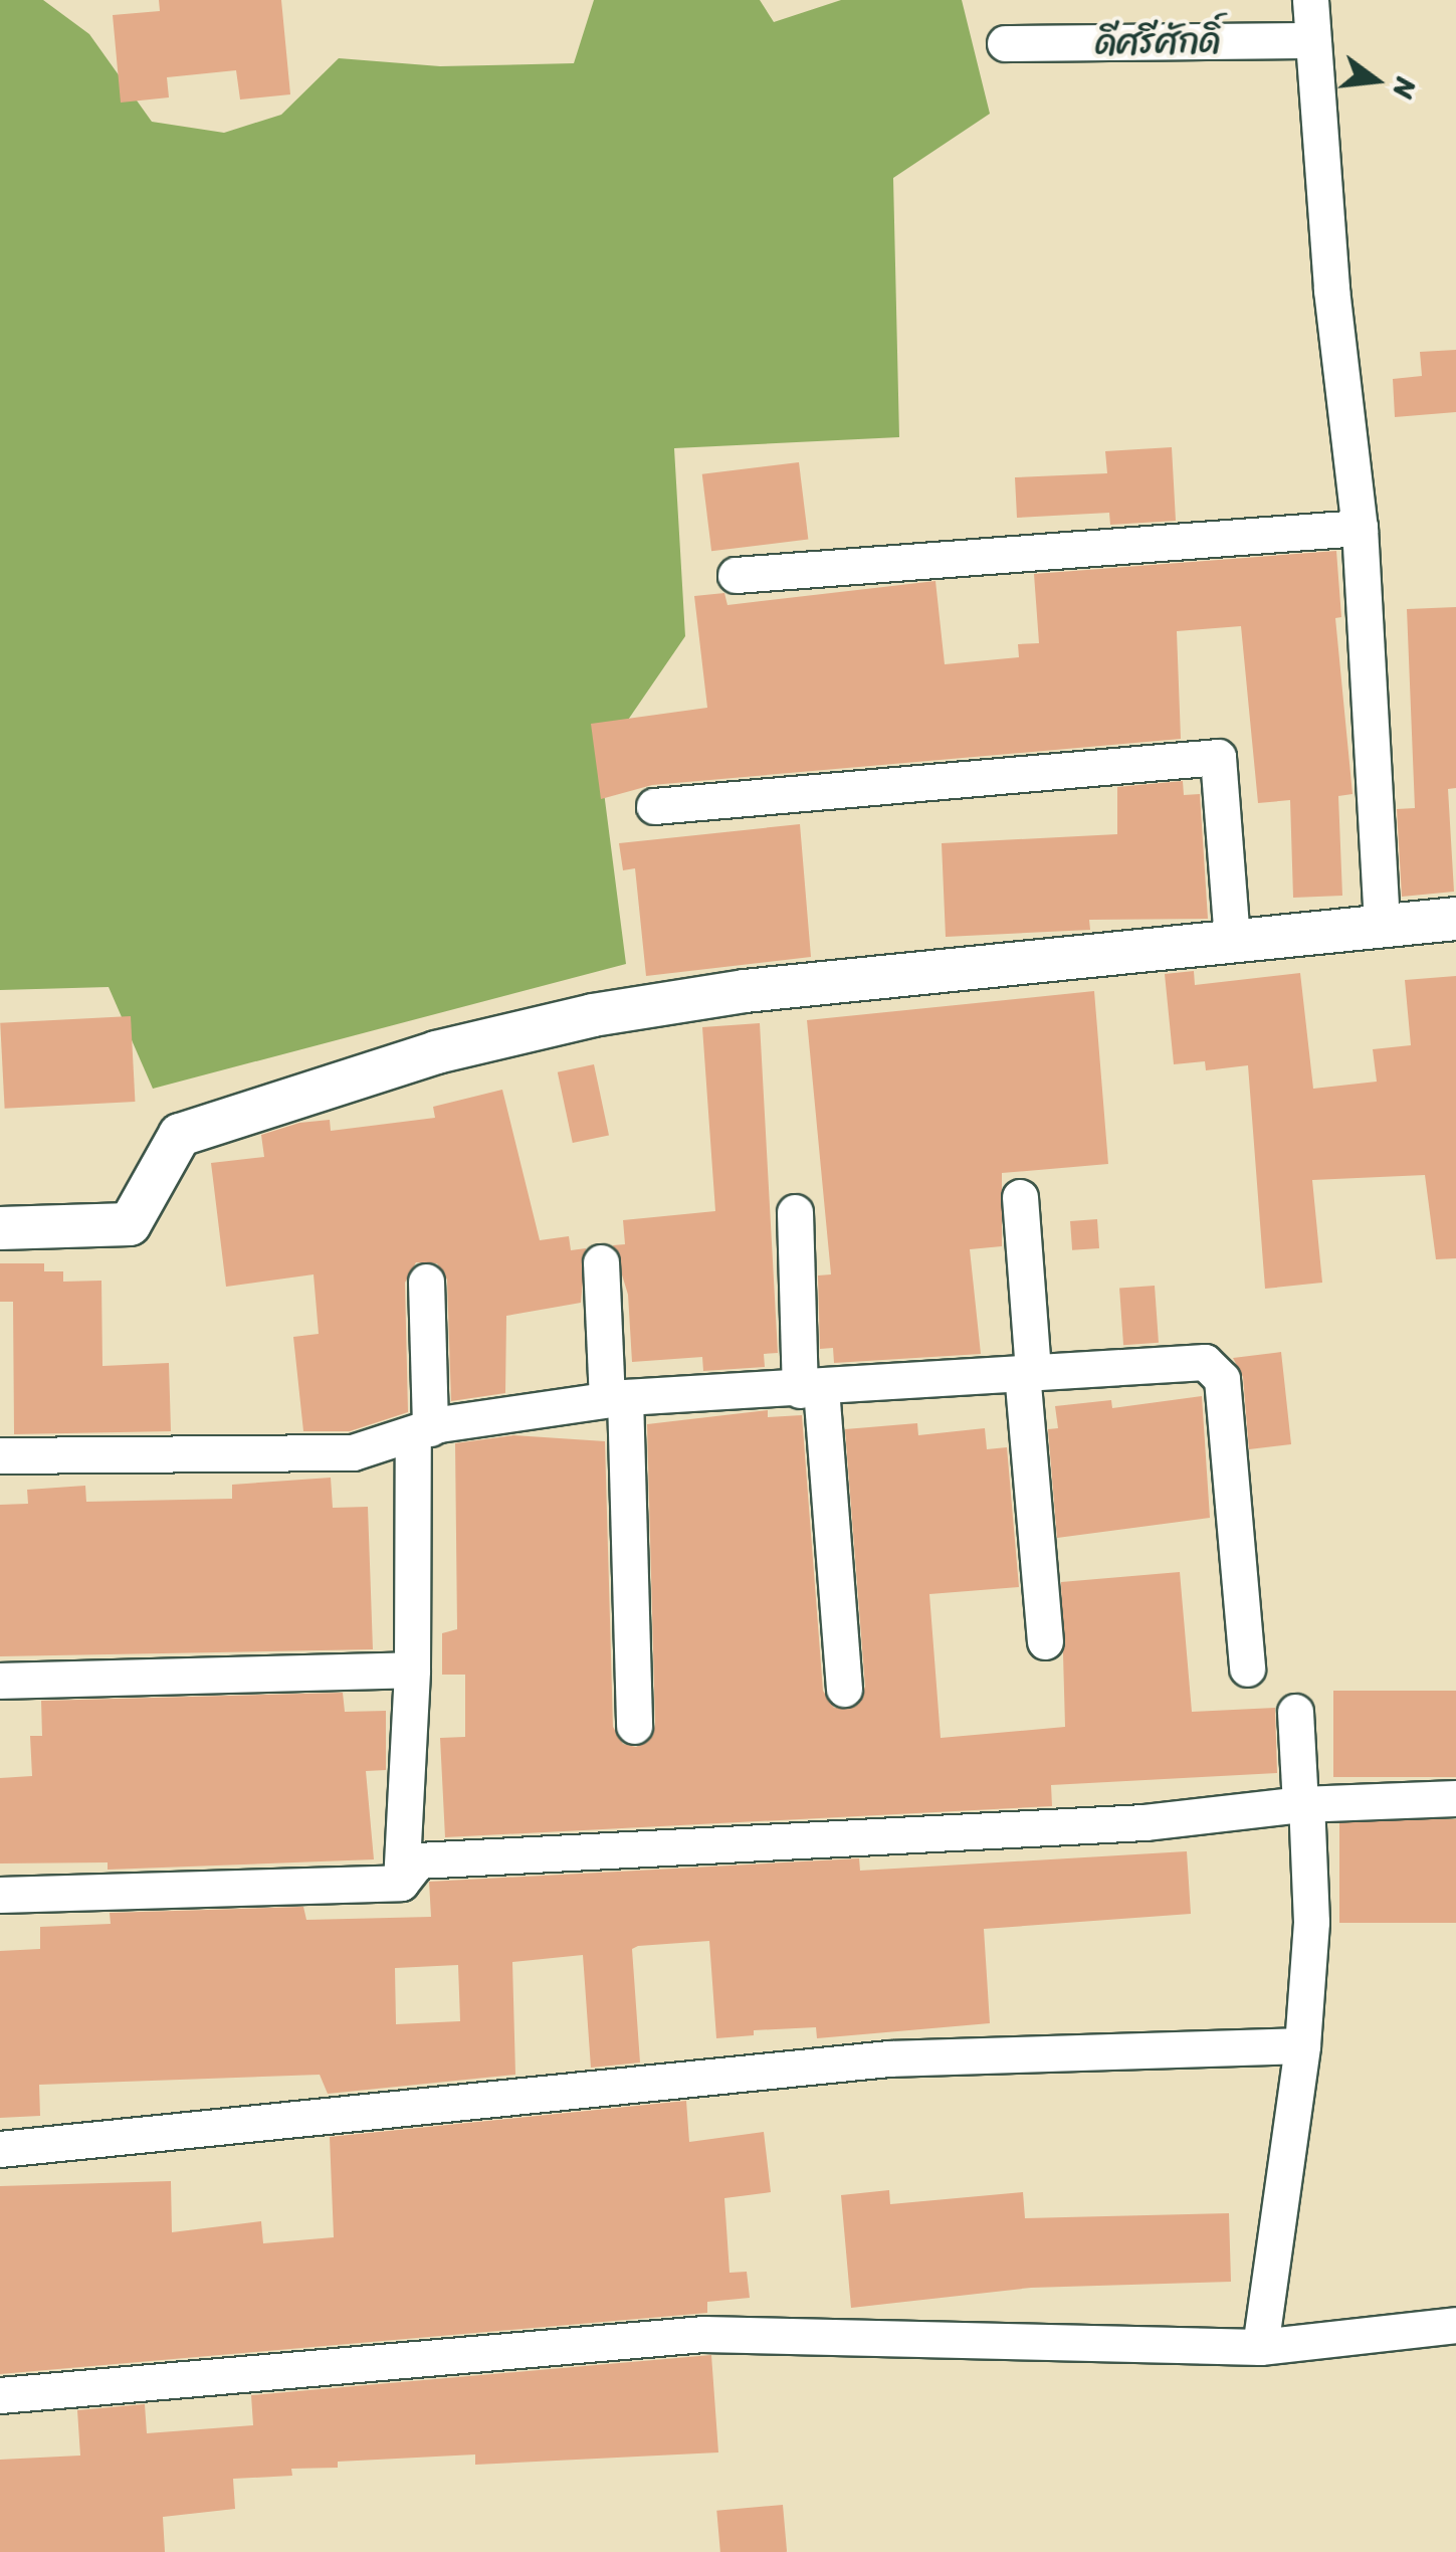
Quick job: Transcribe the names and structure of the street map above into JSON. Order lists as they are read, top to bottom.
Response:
{
  "streets": {
    "street": ["ดีศรีศักดิ์"]
  },
  "north": "right"
}
